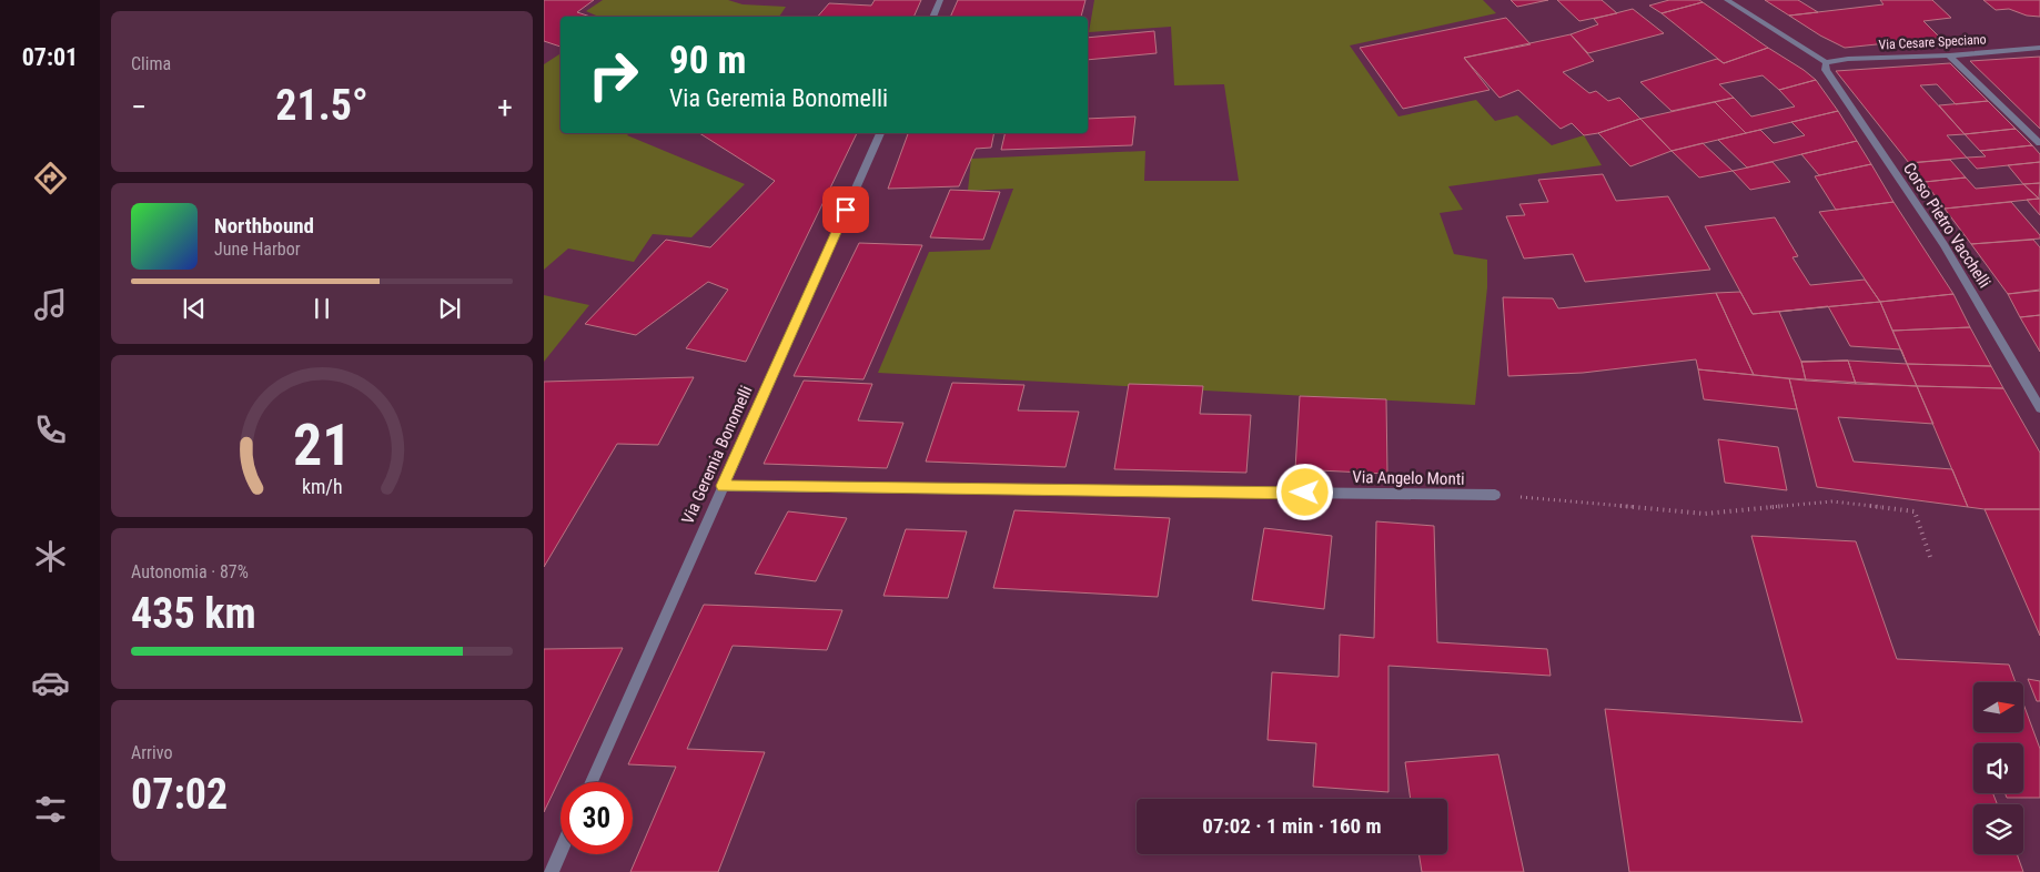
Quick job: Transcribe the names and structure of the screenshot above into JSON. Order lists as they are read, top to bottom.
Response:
{
  "streets": {
    "street": [
      "Via Cesare Speciano",
      "Corso Pietro Vacchelli",
      "Via Geremia Bonomelli",
      "Via Angelo Monti"
    ]
  },
  "crossings": [
    ["Via Cesare Speciano", "Corso Pietro Vacchelli"],
    ["Via Geremia Bonomelli", "Via Angelo Monti"]
  ],
  "north": "right",
  "page": {
    "tabs": "07:01",
    "tile": [
      "Clima",
      ["Autonomia · 87%", "435 km"],
      ["Arrivo", "07:02"]
    ],
    "turn": ["90 m", "Via Geremia Bonomelli"],
    "heat": ["−", "21.5°", "+"],
    "song": ["Northbound", "June Harbor"],
    "limit": "30",
    "trip": "07:02 · 1 min · 160 m",
    "gauge": ["21", "km/h"]
  }
}
